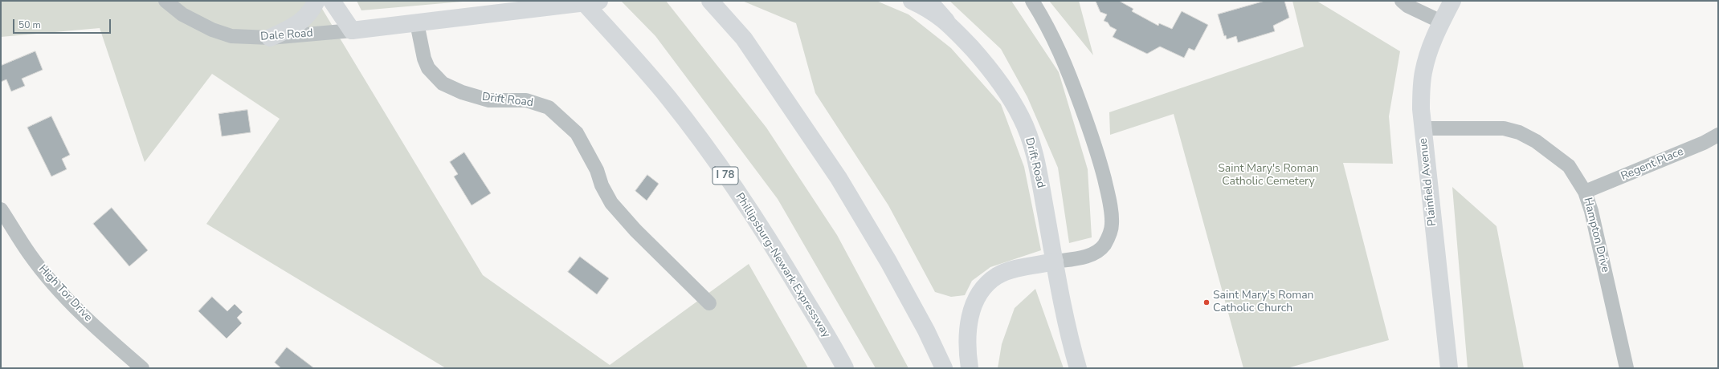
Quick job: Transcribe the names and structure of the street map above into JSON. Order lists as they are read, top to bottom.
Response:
{
  "streets": {
    "main road": [
      "Dale Road",
      "Drift Road",
      "I 78",
      "Plainfield Avenue",
      "Phillipsburg-Newark Expressway"
    ],
    "street": ["Regent Place", "Hampton Drive", "High Tor Drive"]
  },
  "crossings": [
    ["Dale Road", "Drift Road"],
    ["Regent Place", "Hampton Drive"],
    ["Plainfield Avenue", "Hampton Drive"]
  ],
  "parks": ["Saint Mary's Roman Catholic Cemetery"],
  "places": ["Saint Mary's Roman Catholic Church"],
  "scale_bar": "50 m"
}
